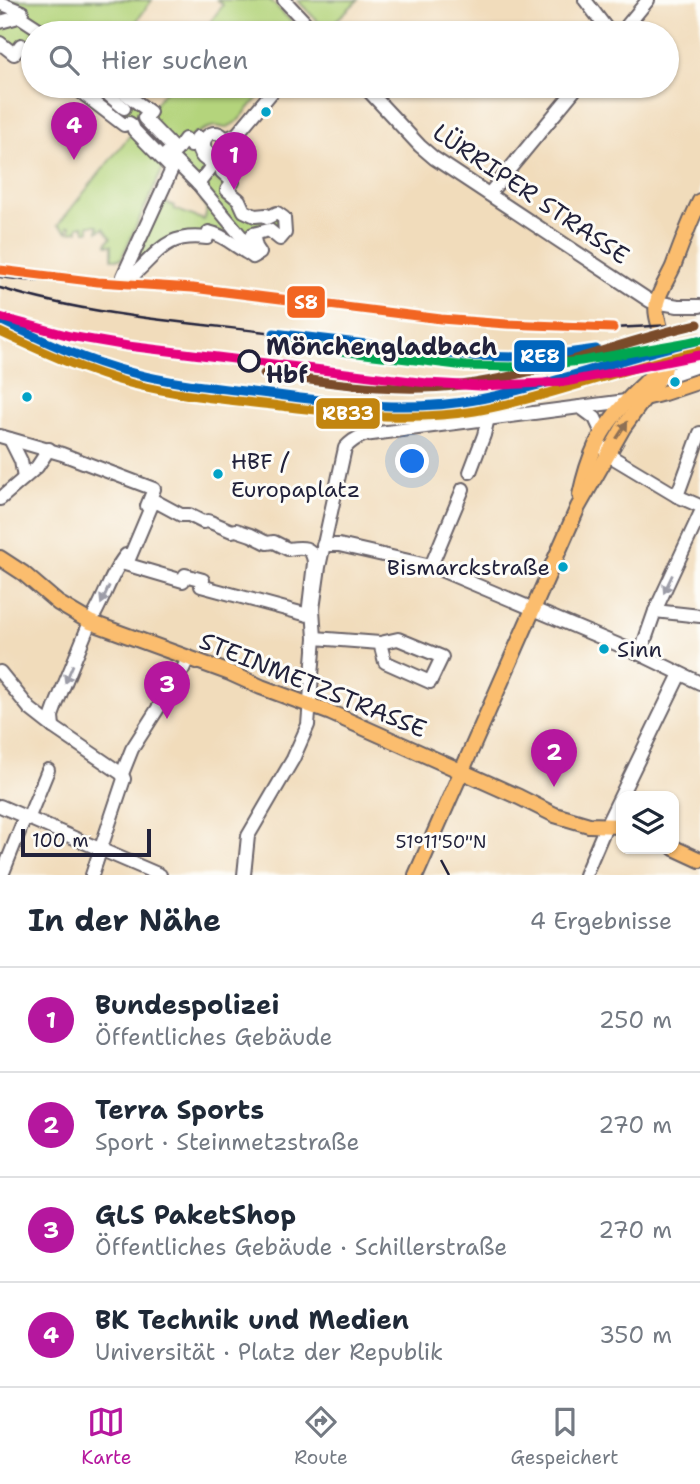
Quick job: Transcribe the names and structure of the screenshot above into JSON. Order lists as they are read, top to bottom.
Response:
{
  "streets": {
    "main road": ["STEINMETZSTRASSE"],
    "street": ["LÜRRIPER STRASSE"]
  },
  "places": [
    "Mönchengladbach Hbf",
    "HBF / Europaplatz",
    "Bismarckstraße",
    "Sinn"
  ],
  "lines": ["transit line S8", "transit line RE8", "transit line RB33"],
  "scale_bar": "100 m",
  "page": {
    "search": "Hier suchen",
    "pins": [
      "4",
      "1",
      "3",
      "2"
    ],
    "scale": "100 m",
    "heading": ["In der Nähe", "4 Ergebnisse"],
    "list": [
      {
        "mark": "1",
        "name": "Bundespolizei",
        "note": "Öffentliches Gebäude",
        "value": "250 m"
      },
      {
        "mark": "2",
        "name": "Terra Sports",
        "note": "Sport · Steinmetzstraße",
        "value": "270 m"
      },
      {
        "mark": "3",
        "name": "GLS PaketShop",
        "note": "Öffentliches Gebäude · Schillerstraße",
        "value": "270 m"
      },
      {
        "mark": "4",
        "name": "BK Technik und Medien",
        "note": "Universität · Platz der Republik",
        "value": "350 m"
      }
    ],
    "nav": ["Karte", "Route", "Gespeichert"]
  },
  "coordinates": ["51°11'50\"N"]
}
